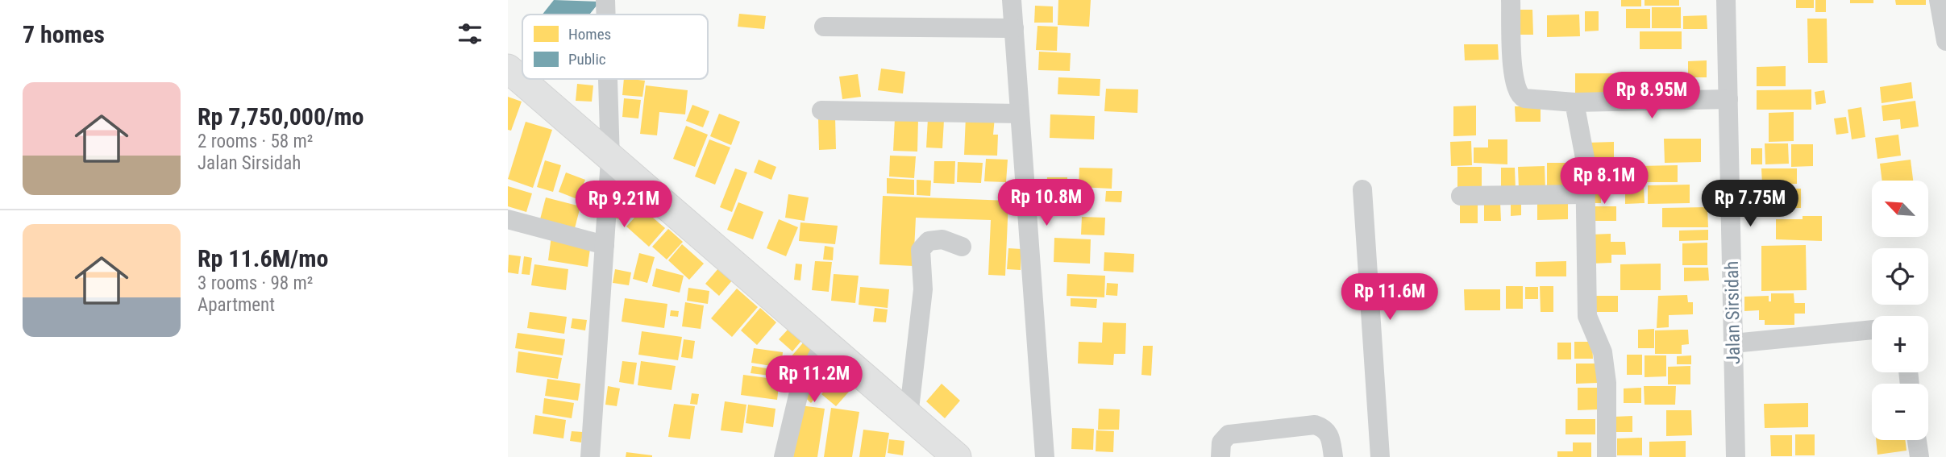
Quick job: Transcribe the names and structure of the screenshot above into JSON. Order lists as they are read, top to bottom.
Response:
{
  "streets": {
    "street": ["Jalan Sirsidah"]
  },
  "legend": ["Homes", "Public"],
  "north": "top left",
  "page": {
    "heading": "7 homes",
    "list": [
      {
        "name": "Rp 7,750,000/mo",
        "note": "2 rooms · 58 m² · Jalan Sirsidah"
      },
      {
        "name": "Rp 11.6M/mo",
        "note": "3 rooms · 98 m² · Apartment"
      }
    ],
    "price": [
      "Rp 8.95M",
      "Rp 8.1M",
      "Rp 10.8M",
      "Rp 7.75M",
      "Rp 9.21M",
      "Rp 11.6M",
      "Rp 11.2M"
    ],
    "map_buttons": ["+", "−"]
  }
}
